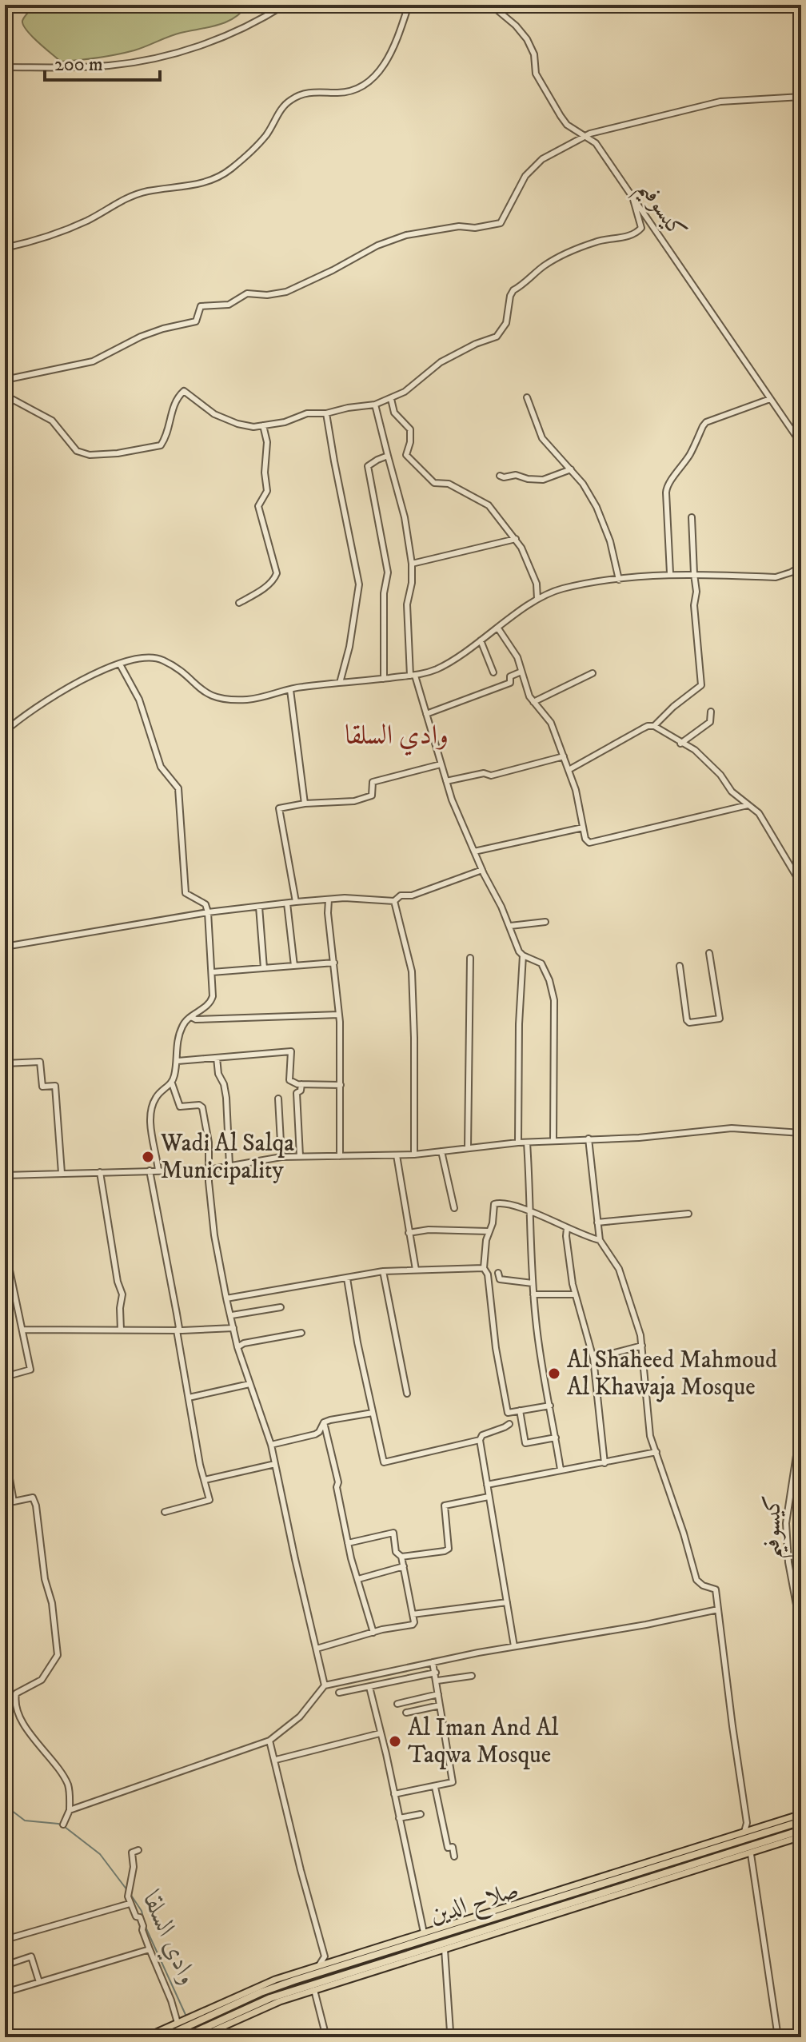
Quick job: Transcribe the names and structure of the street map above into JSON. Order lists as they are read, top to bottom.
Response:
{
  "streets": {
    "highway": ["صلاح الدين"],
    "street": ["كيسوفيم"]
  },
  "districts": ["وادي السلقا"],
  "water": ["وادي السلقا"],
  "places": ["Wadi Al Salqa Municipality", "Al Shaheed Mahmoud Al Khawaja Mosque", "Al Iman And Al Taqwa Mosque"],
  "scale_bar": "200 m"
}
